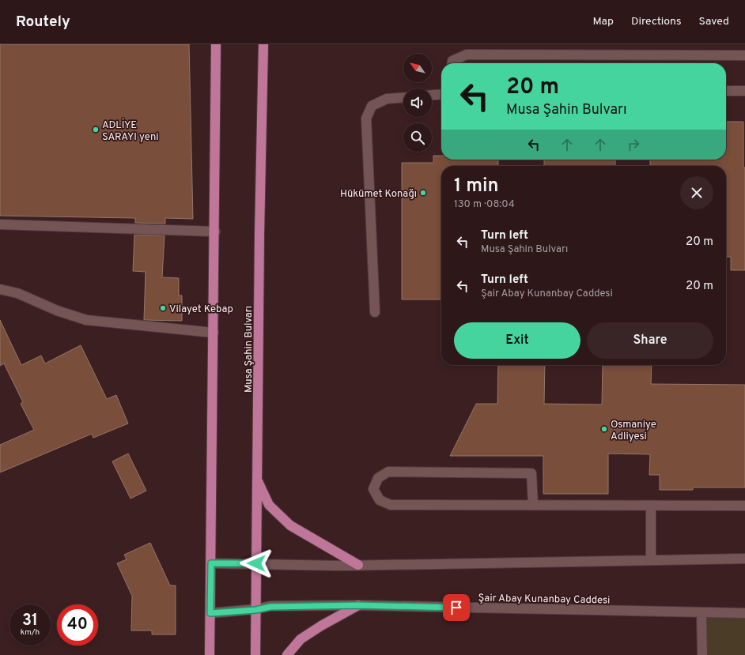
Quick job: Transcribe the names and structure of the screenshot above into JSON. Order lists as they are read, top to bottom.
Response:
{
  "streets": {
    "main road": ["Musa Şahin Bulvarı"],
    "street": ["Şair Abay Kunanbay Caddesi"]
  },
  "crossings": [
    ["Musa Şahin Bulvarı", "Şair Abay Kunanbay Caddesi"]
  ],
  "places": [
    "ADLİYE SARAYI yeni",
    "Hükümet Konağı",
    "Vilayet Kebap",
    "Osmaniye Adliyesi"
  ],
  "north": "top left",
  "page": {
    "header": "Routely",
    "nav": ["Map", "Directions", "Saved"],
    "turn": ["20 m", "Musa Şahin Bulvarı"],
    "heading": ["1 min", "130 m · 08:04"],
    "list": [
      {
        "name": "Turn left",
        "note": "Musa Şahin Bulvarı",
        "value": "20 m"
      },
      {
        "name": "Turn left",
        "note": "Şair Abay Kunanbay Caddesi",
        "value": "20 m"
      }
    ],
    "buttons": ["Exit", "Share"],
    "speed": "31 km/h",
    "limit": "40"
  }
}
